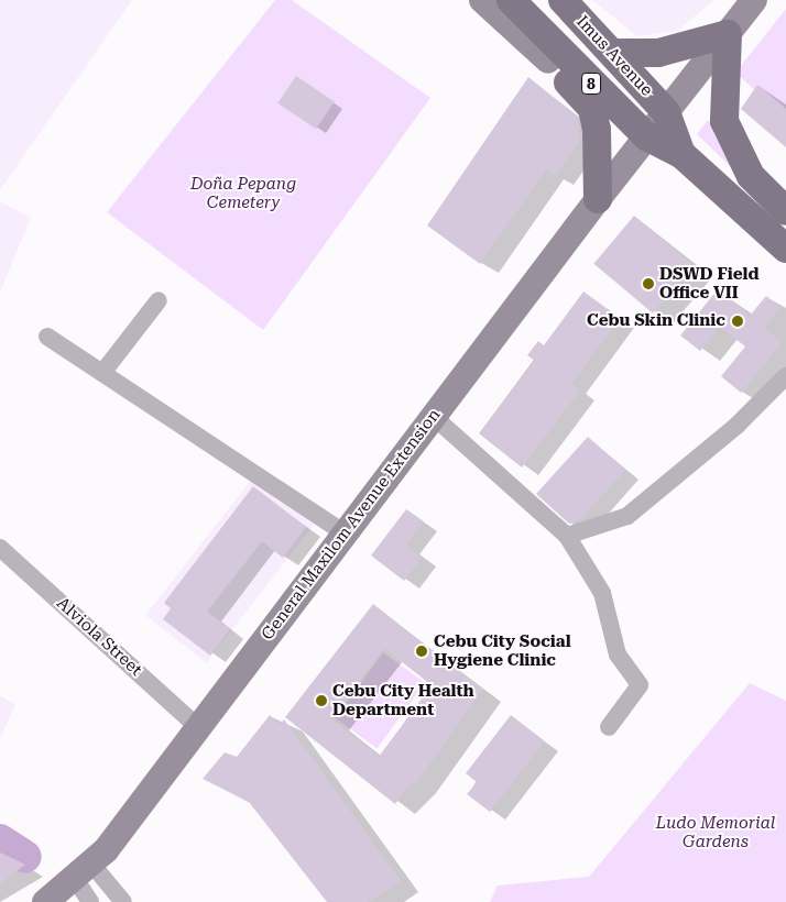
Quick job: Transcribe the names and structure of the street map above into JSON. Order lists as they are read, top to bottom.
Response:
{
  "streets": {
    "main road": ["Imus Avenue", "8", "General Maxilom Avenue Extension"],
    "street": ["Alviola Street"]
  },
  "crossings": [
    ["Imus Avenue", "8"],
    ["Imus Avenue", "General Maxilom Avenue Extension"],
    ["8", "General Maxilom Avenue Extension"],
    ["General Maxilom Avenue Extension", "Alviola Street"]
  ],
  "parks": ["Doña Pepang Cemetery", "Ludo Memorial Gardens"],
  "places": [
    "DSWD Field Office VII",
    "Cebu Skin Clinic",
    "Cebu City Social Hygiene Clinic",
    "Cebu City Health Department"
  ]
}
